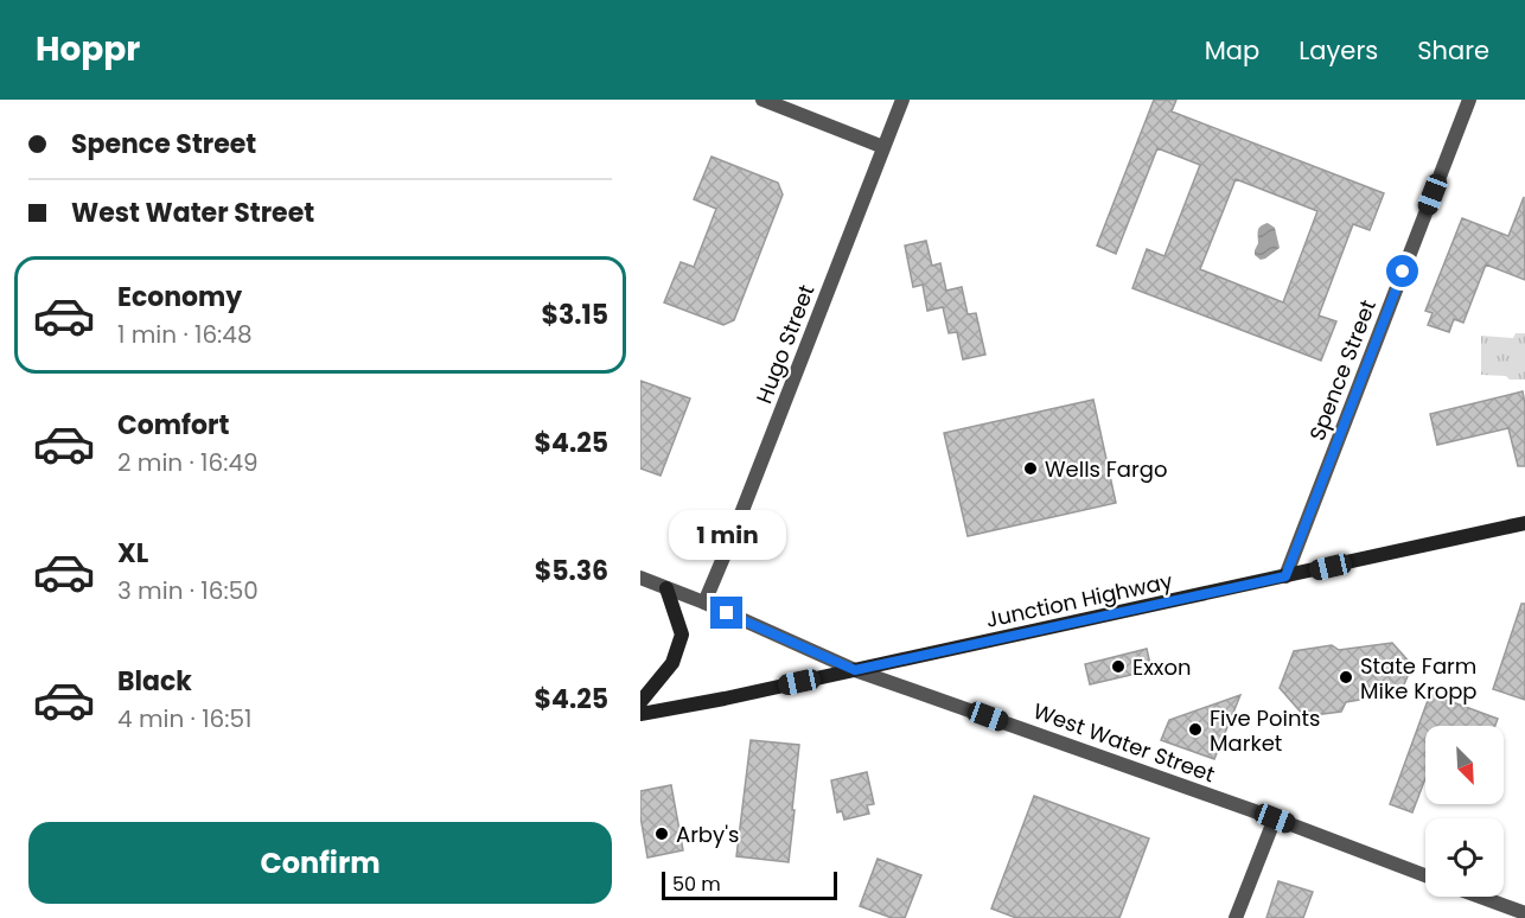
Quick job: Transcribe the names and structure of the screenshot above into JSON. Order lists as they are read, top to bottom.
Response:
{
  "streets": {
    "main road": ["Junction Highway"],
    "street": ["Hugo Street", "Spence Street", "West Water Street"]
  },
  "crossings": [
    ["Hugo Street", "West Water Street"],
    ["Spence Street", "Junction Highway"],
    ["Junction Highway", "West Water Street"]
  ],
  "places": [
    "Wells Fargo",
    "Exxon",
    "State Farm Mike Kropp",
    "Five Points Market",
    "Arby's"
  ],
  "scale_bar": "50 m",
  "north": "bottom right",
  "page": {
    "header": "Hoppr",
    "nav": ["Map", "Layers", "Share"],
    "banner": ["Spence Street", "West Water Street"],
    "list": [
      {
        "name": "Economy",
        "note": "1 min · 16:48",
        "value": "$3.15"
      },
      {
        "name": "Comfort",
        "note": "2 min · 16:49",
        "value": "$4.25"
      },
      {
        "name": "XL",
        "note": "3 min · 16:50",
        "value": "$5.36"
      },
      {
        "name": "Black",
        "note": "4 min · 16:51",
        "value": "$4.25"
      }
    ],
    "bubble": "1 min",
    "buttons": "Confirm",
    "scale": "50 m"
  }
}
